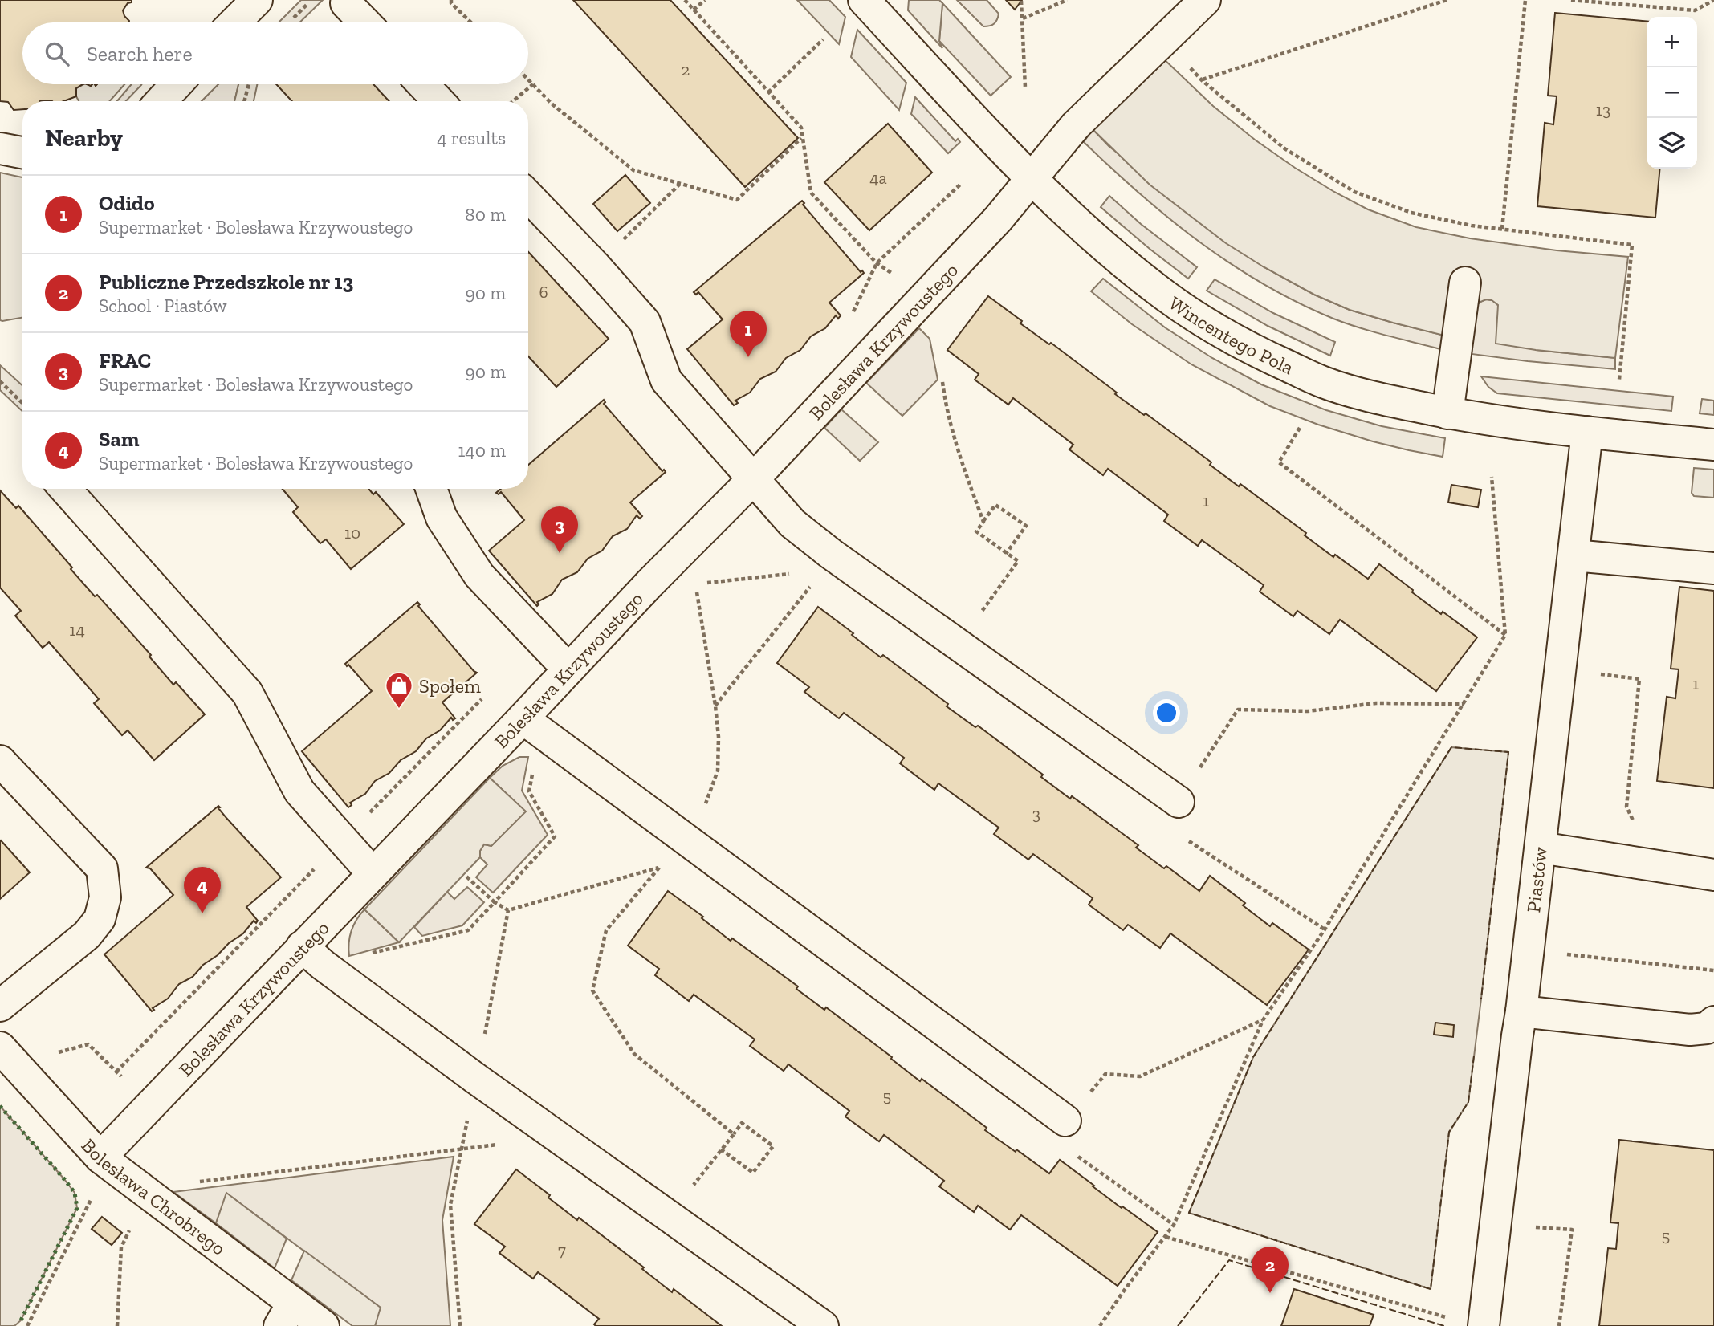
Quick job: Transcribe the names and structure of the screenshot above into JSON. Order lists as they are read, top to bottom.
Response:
{
  "streets": {
    "street": [
      "Wincentego Pola",
      "Bolesława Krzywoustego",
      "Piastów",
      "Bolesława Chrobrego"
    ]
  },
  "crossings": [
    ["Wincentego Pola", "Bolesława Krzywoustego"],
    ["Wincentego Pola", "Piastów"],
    ["Bolesława Krzywoustego", "Bolesława Chrobrego"]
  ],
  "places": {
    "shop": ["Społem"]
  },
  "house_numbers": [
    "2",
    "13",
    "4a",
    "6",
    "1",
    "10",
    "14",
    "1",
    "3",
    "5",
    "5",
    "7"
  ],
  "page": {
    "map_buttons": ["+", "−"],
    "search": "Search here",
    "heading": ["Nearby", "4 results"],
    "list": [
      {
        "mark": "1",
        "name": "Odido",
        "note": "Supermarket · Bolesława Krzywoustego",
        "value": "80 m"
      },
      {
        "mark": "2",
        "name": "Publiczne Przedszkole nr 13",
        "note": "School · Piastów",
        "value": "90 m"
      },
      {
        "mark": "3",
        "name": "FRAC",
        "note": "Supermarket · Bolesława Krzywoustego",
        "value": "90 m"
      },
      {
        "mark": "4",
        "name": "Sam",
        "note": "Supermarket · Bolesława Krzywoustego",
        "value": "140 m"
      }
    ],
    "pins": [
      "1",
      "3",
      "4",
      "2"
    ]
  }
}
